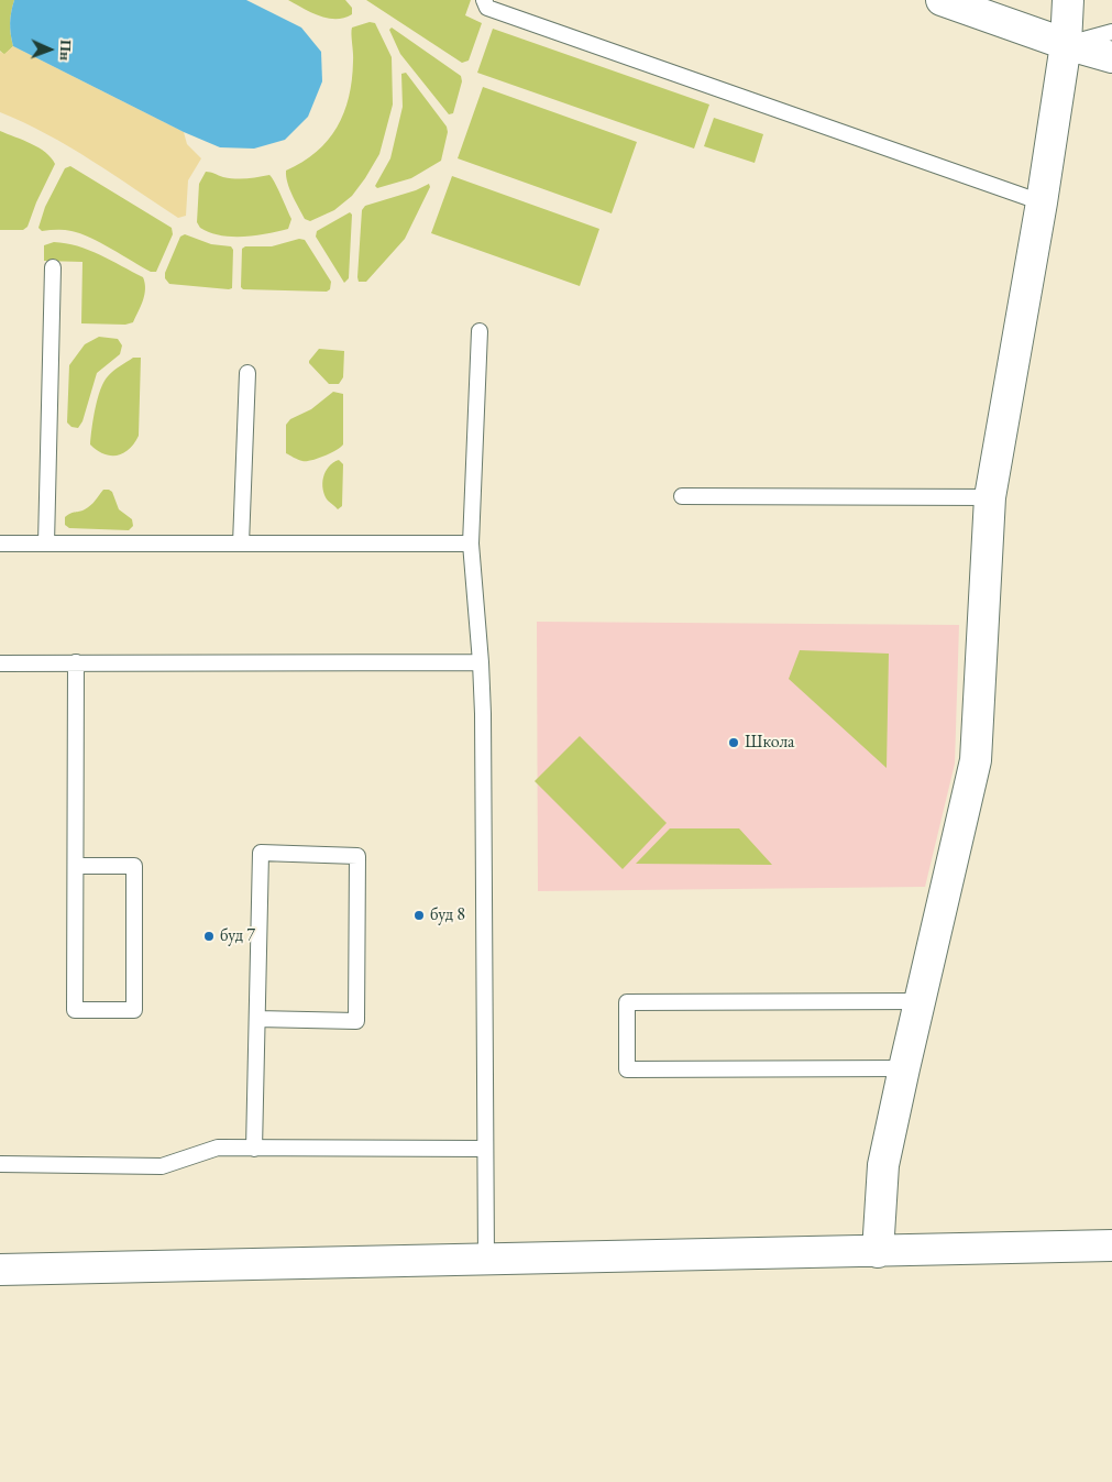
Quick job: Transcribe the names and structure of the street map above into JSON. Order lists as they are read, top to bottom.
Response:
{
  "places": ["Школа", "буд 8", "буд 7"],
  "north": "right"
}
